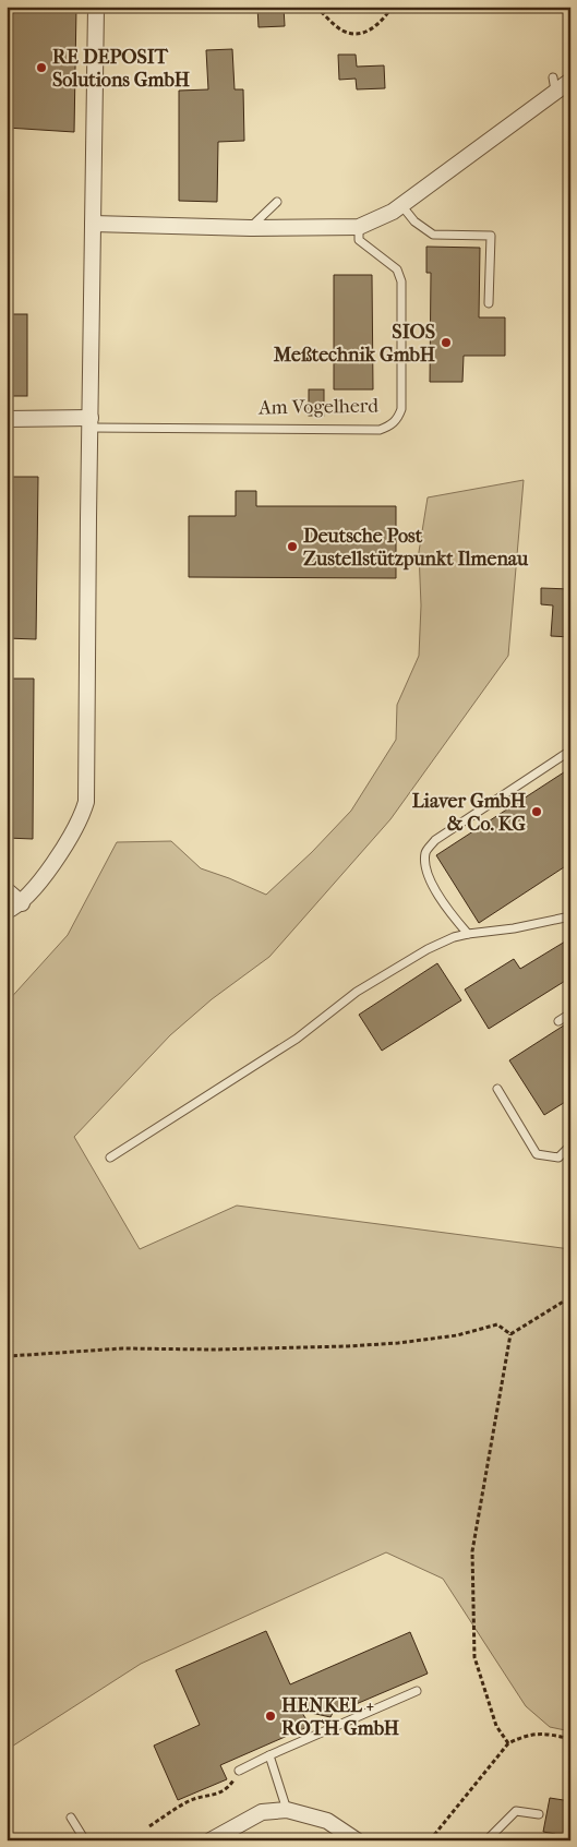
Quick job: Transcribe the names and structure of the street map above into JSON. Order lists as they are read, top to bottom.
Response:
{
  "streets": {
    "street": ["Am Vogelherd"]
  },
  "places": [
    "RE DEPOSIT Solutions GmbH",
    "SIOS Meßtechnik GmbH",
    "Deutsche Post Zustellstützpunkt Ilmenau",
    "Liaver GmbH & Co. KG",
    "HENKEL + ROTH GmbH"
  ]
}
